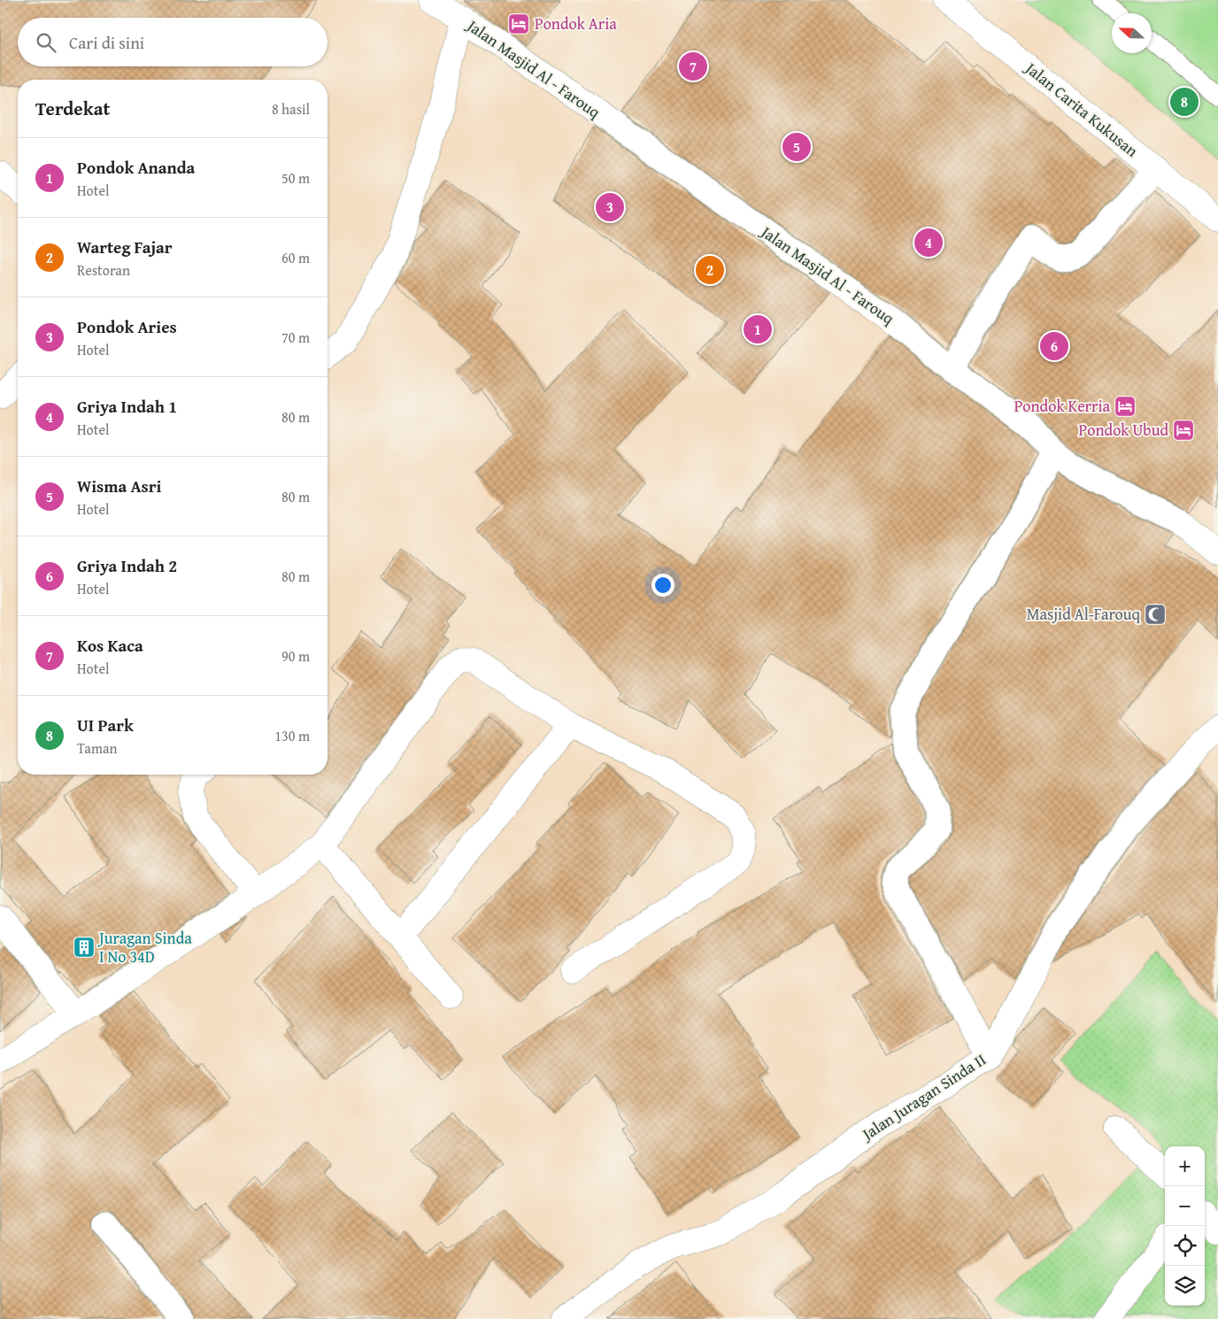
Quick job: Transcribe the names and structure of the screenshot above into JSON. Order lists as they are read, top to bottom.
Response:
{
  "streets": {
    "street": ["Jalan Masjid Al - Farouq", "Jalan Carita Kukusan", "Jalan Juragan Sinda II"]
  },
  "places": {
    "hotel": ["Pondok Aria", "Pondok Kerria", "Pondok Ubud"],
    "mosque": ["Masjid Al-Farouq"],
    "building": ["Juragan Sinda I No 34D"]
  },
  "north": "left",
  "page": {
    "search": "Cari di sini",
    "pins": [
      "7",
      "8",
      "5",
      "3",
      "4",
      "2",
      "1",
      "6"
    ],
    "heading": ["Terdekat", "8 hasil"],
    "list": [
      {
        "mark": "1",
        "name": "Pondok Ananda",
        "note": "Hotel",
        "value": "50 m"
      },
      {
        "mark": "2",
        "name": "Warteg Fajar",
        "note": "Restoran",
        "value": "60 m"
      },
      {
        "mark": "3",
        "name": "Pondok Aries",
        "note": "Hotel",
        "value": "70 m"
      },
      {
        "mark": "4",
        "name": "Griya Indah 1",
        "note": "Hotel",
        "value": "80 m"
      },
      {
        "mark": "5",
        "name": "Wisma Asri",
        "note": "Hotel",
        "value": "80 m"
      },
      {
        "mark": "6",
        "name": "Griya Indah 2",
        "note": "Hotel",
        "value": "80 m"
      },
      {
        "mark": "7",
        "name": "Kos Kaca",
        "note": "Hotel",
        "value": "90 m"
      },
      {
        "mark": "8",
        "name": "UI Park",
        "note": "Taman",
        "value": "130 m"
      }
    ],
    "map_buttons": ["+", "−"]
  }
}
